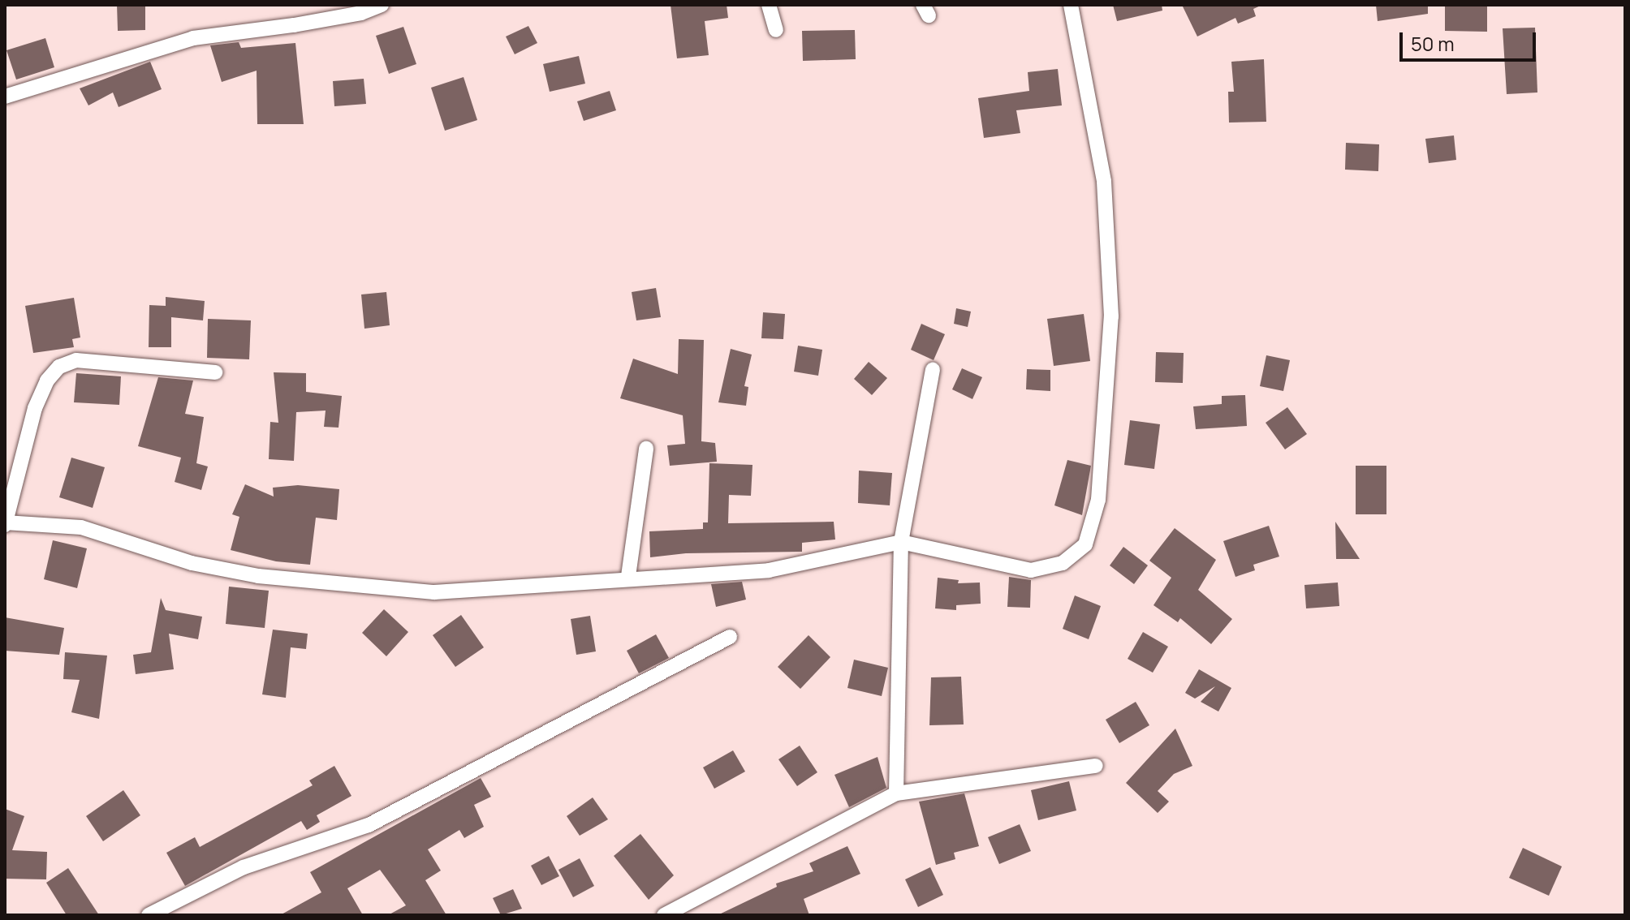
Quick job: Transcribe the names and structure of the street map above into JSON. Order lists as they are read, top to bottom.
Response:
{
  "scale_bar": "50 m"
}
